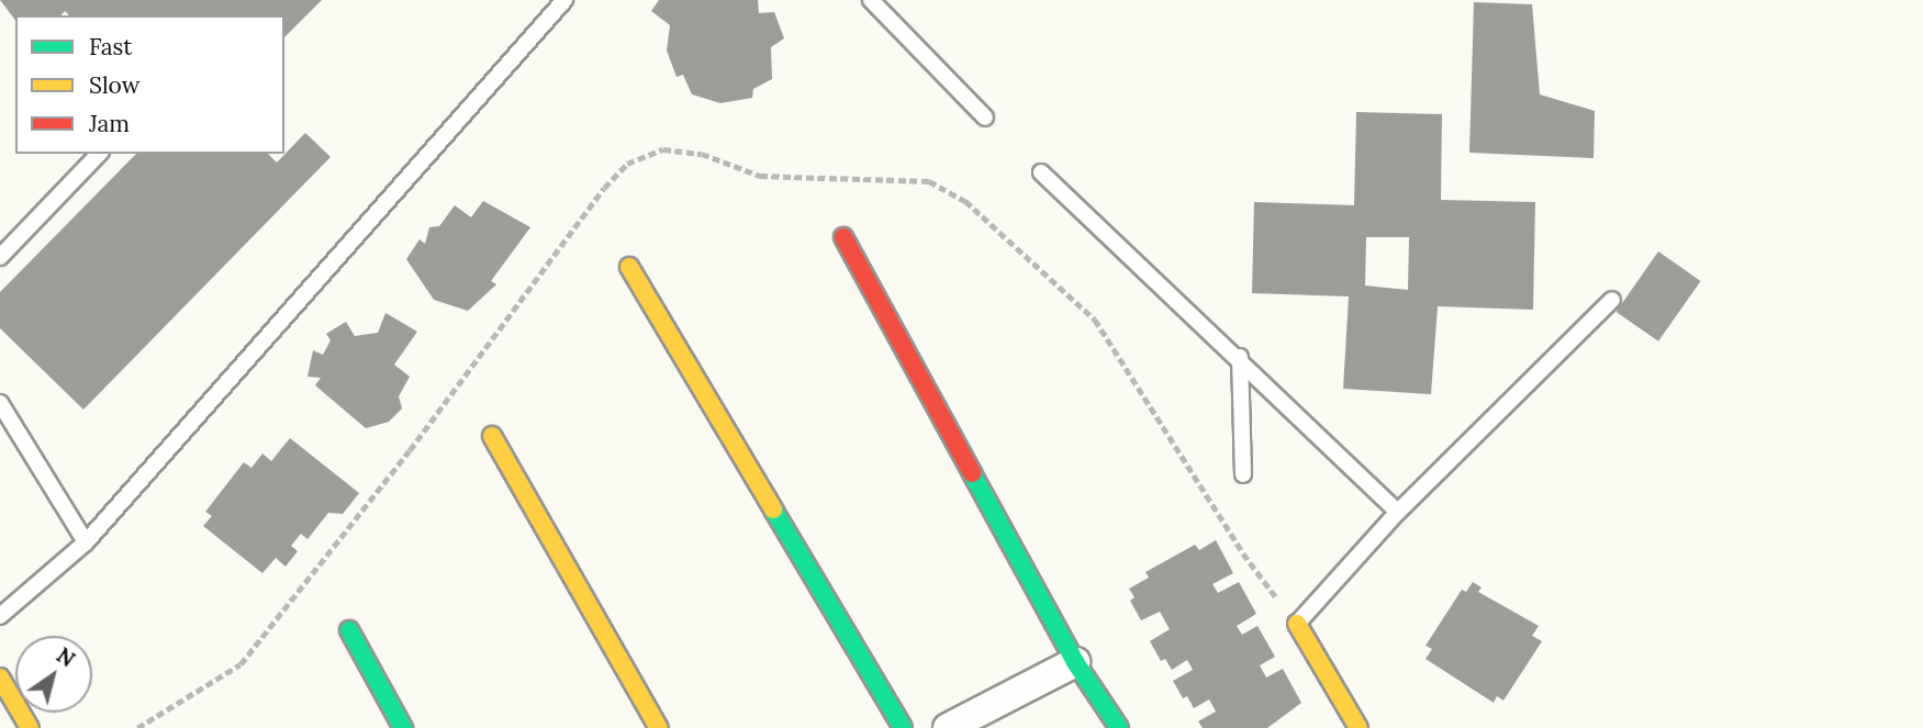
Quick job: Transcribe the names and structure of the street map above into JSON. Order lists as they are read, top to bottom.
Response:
{
  "legend": ["Fast", "Slow", "Jam"],
  "north": "top right"
}
